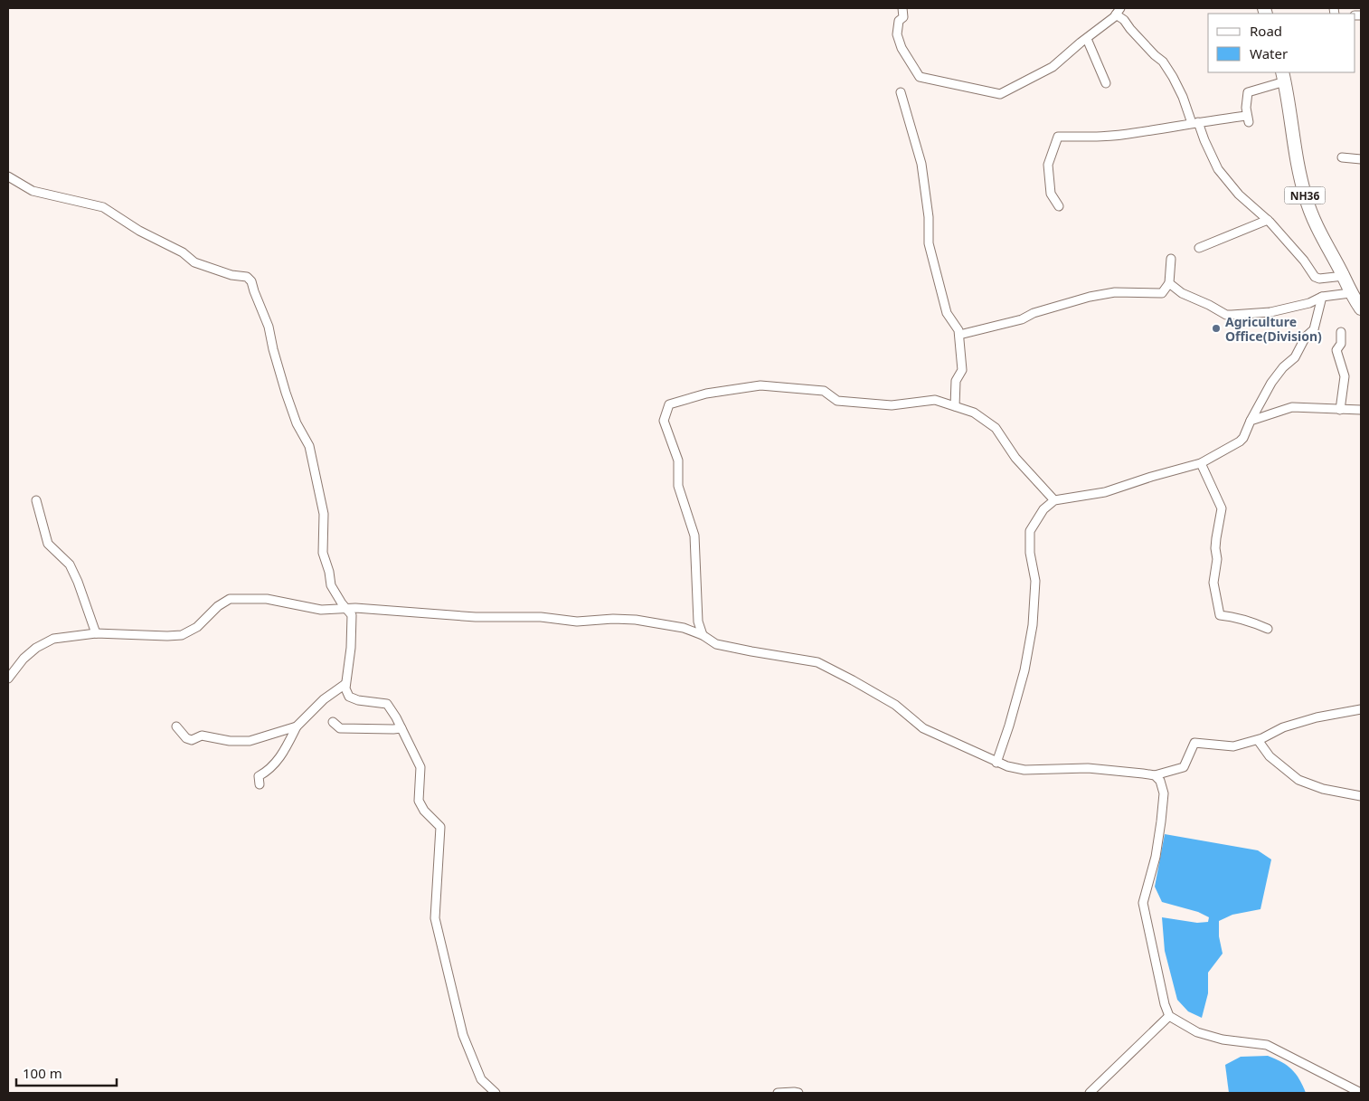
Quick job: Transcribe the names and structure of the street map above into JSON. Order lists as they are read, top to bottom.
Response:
{
  "streets": {
    "highway": ["NH36"]
  },
  "places": ["Agriculture Office(Division)"],
  "legend": ["Road", "Water"],
  "scale_bar": "100 m"
}
